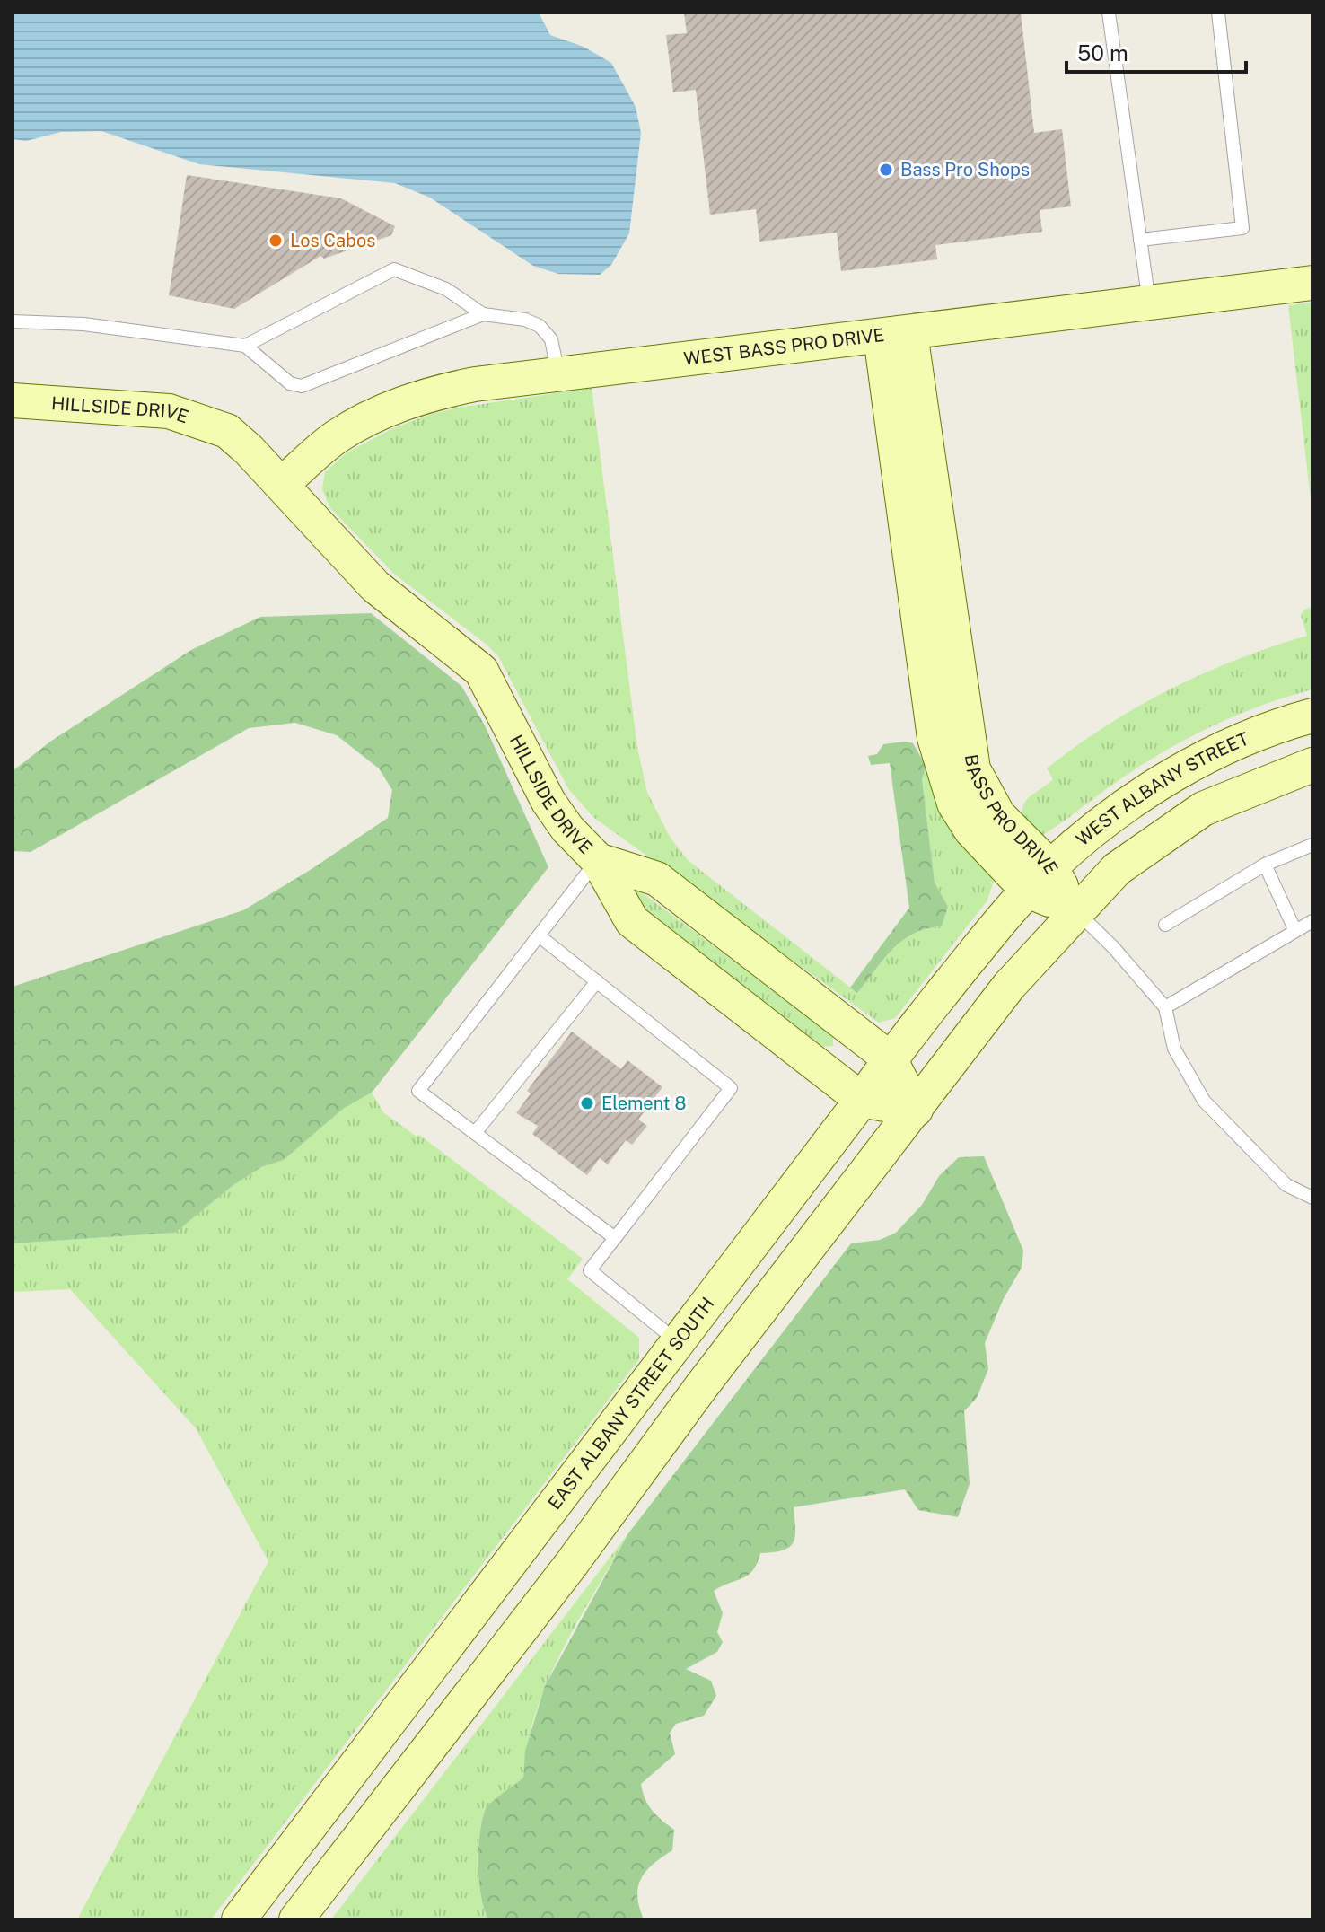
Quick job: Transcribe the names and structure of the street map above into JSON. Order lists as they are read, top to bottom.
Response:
{
  "streets": {
    "street": [
      "WEST BASS PRO DRIVE",
      "HILLSIDE DRIVE",
      "WEST ALBANY STREET",
      "BASS PRO DRIVE",
      "EAST ALBANY STREET SOUTH"
    ]
  },
  "crossings": [
    ["WEST BASS PRO DRIVE", "HILLSIDE DRIVE"],
    ["WEST BASS PRO DRIVE", "BASS PRO DRIVE"],
    ["HILLSIDE DRIVE", "EAST ALBANY STREET SOUTH"],
    ["WEST ALBANY STREET", "BASS PRO DRIVE"],
    ["WEST ALBANY STREET", "EAST ALBANY STREET SOUTH"],
    ["BASS PRO DRIVE", "EAST ALBANY STREET SOUTH"]
  ],
  "places": ["Bass Pro Shops", "Los Cabos", "Element 8"],
  "scale_bar": "50 m"
}
